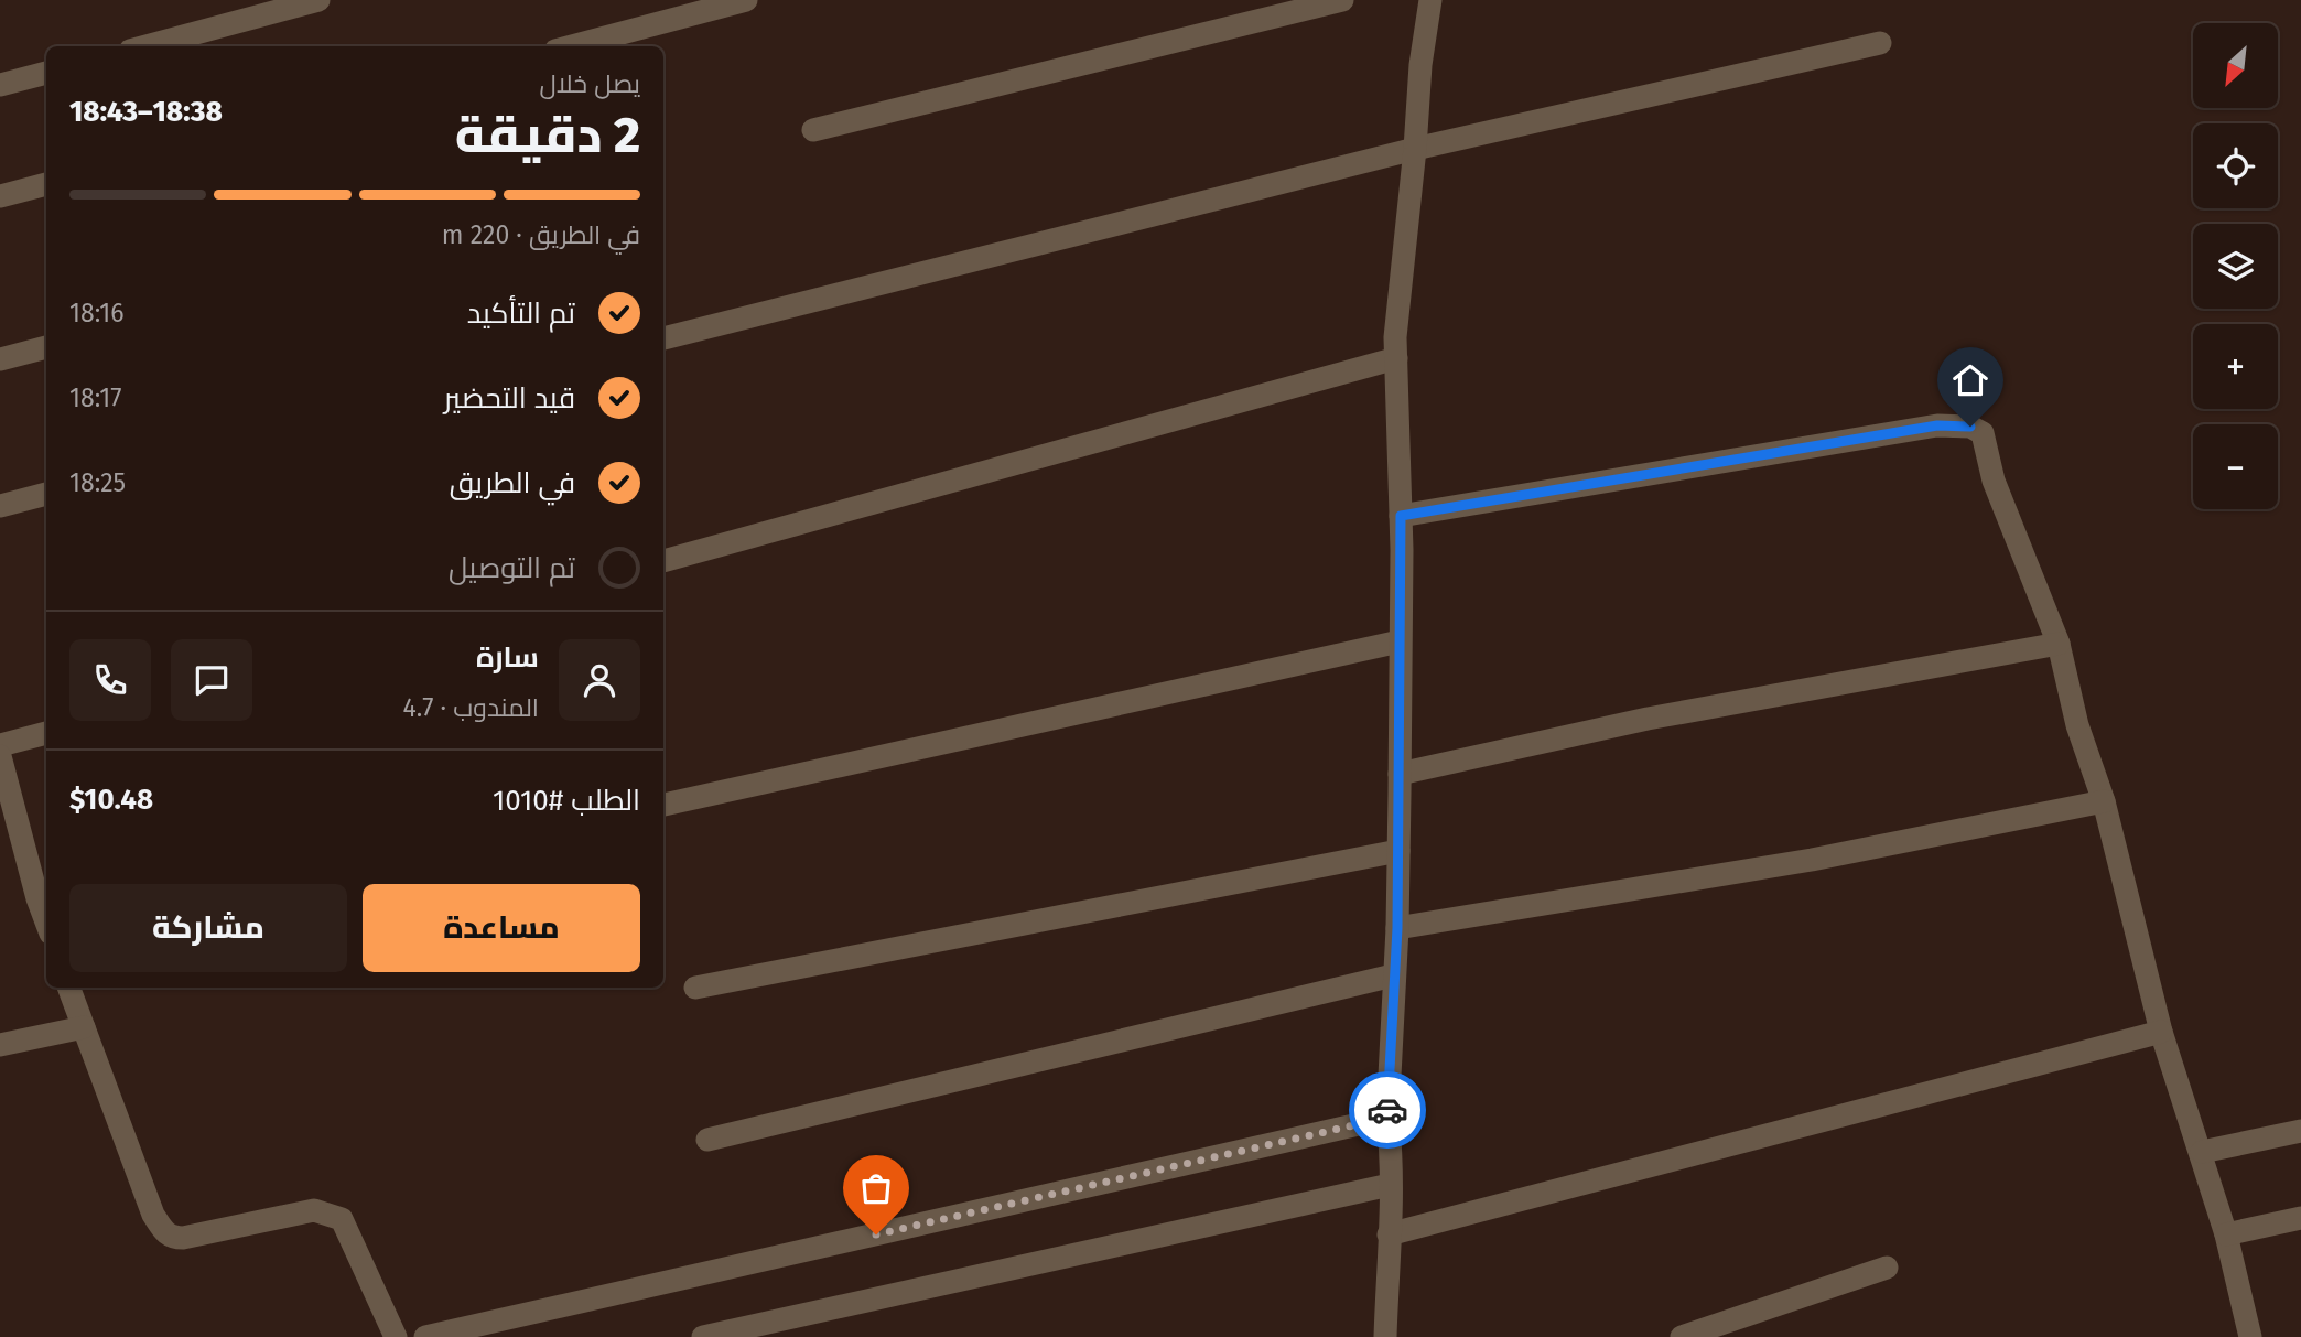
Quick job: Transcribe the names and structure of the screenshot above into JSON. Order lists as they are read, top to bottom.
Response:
{
  "north": "bottom left",
  "page": {
    "map_buttons": ["+", "−"],
    "heading": ["2 دقيقة", "يصل خلال", "18:38–18:43"],
    "panel": [
      "سارة",
      "المندوب · 4.7",
      "الطلب #1010",
      "$10.48"
    ],
    "bar": "في الطريق · 220 m",
    "list": [
      ["تم التأكيد", "18:16"],
      ["قيد التحضير", "18:17"],
      ["في الطريق", "18:25"],
      "تم التوصيل"
    ],
    "buttons": ["مساعدة", "مشاركة"]
  }
}
